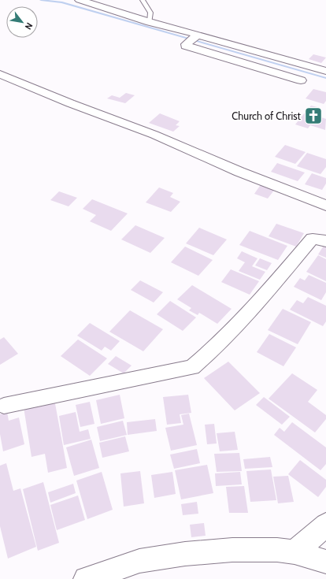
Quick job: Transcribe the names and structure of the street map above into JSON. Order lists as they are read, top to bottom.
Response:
{
  "places": {
    "church": ["Church of Christ"]
  },
  "north": "bottom right"
}
